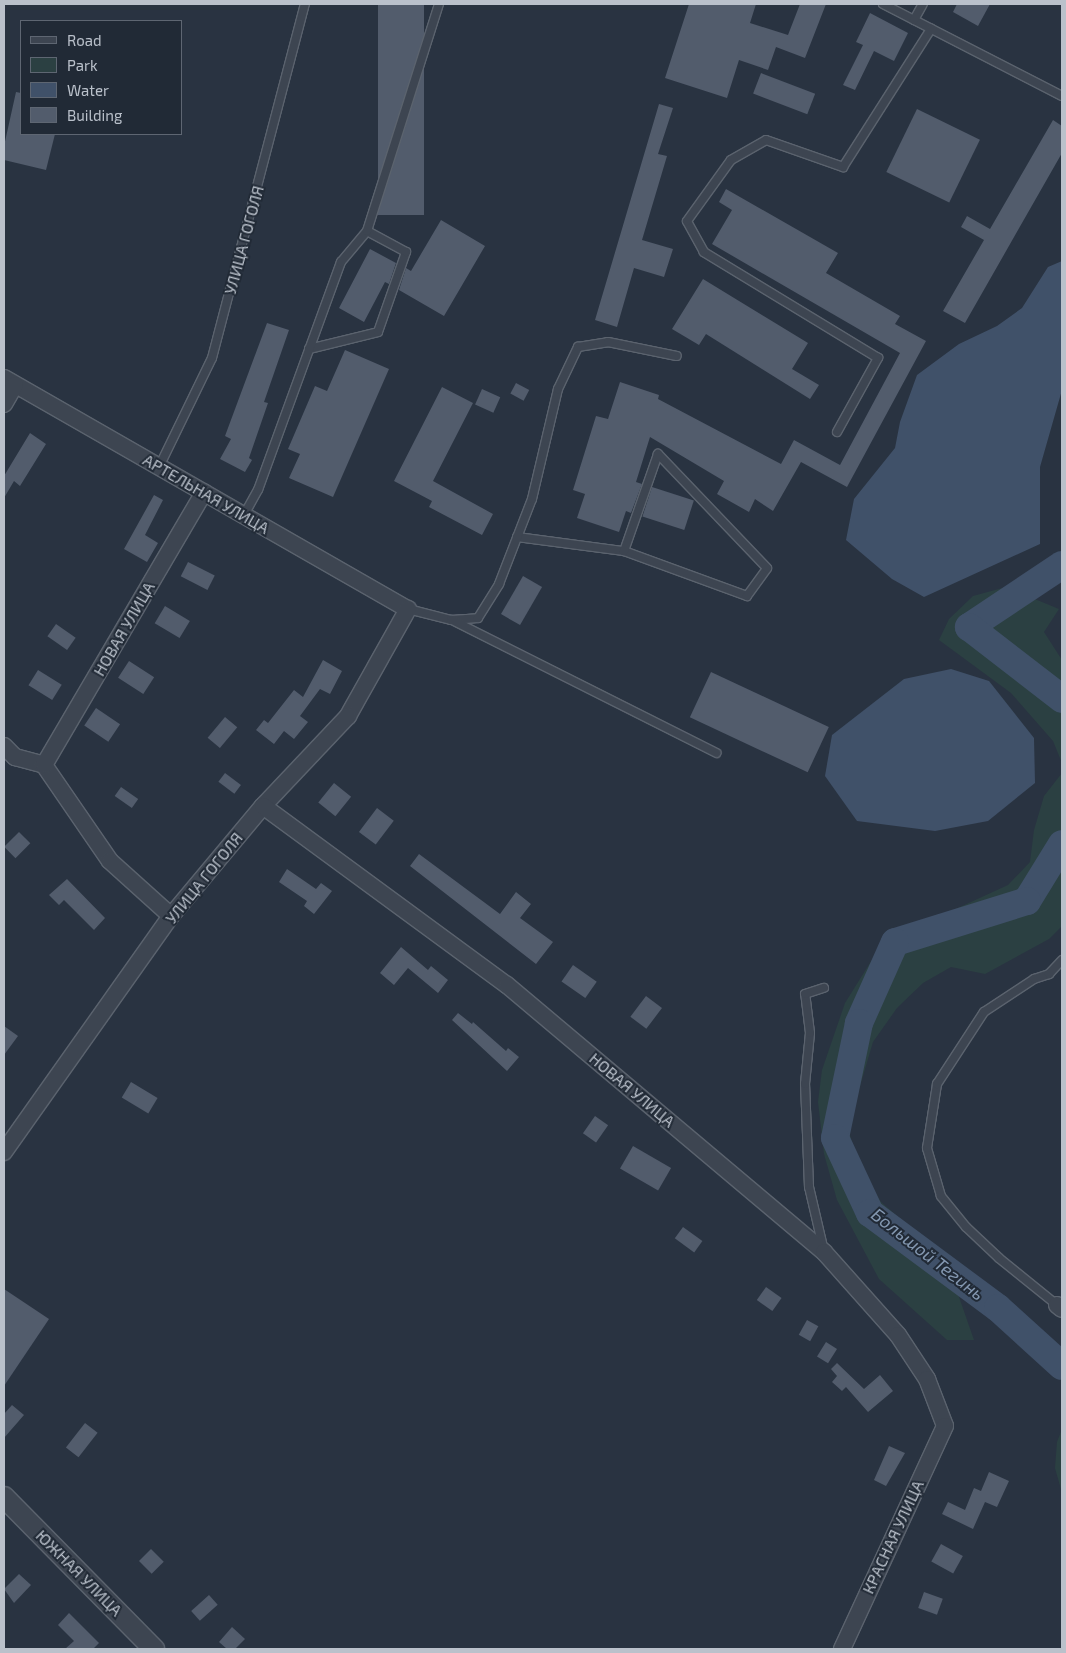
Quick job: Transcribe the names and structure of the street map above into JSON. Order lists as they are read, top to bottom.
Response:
{
  "streets": {
    "street": [
      "УЛИЦА ГОГОЛЯ",
      "АРТЕЛЬНАЯ УЛИЦА",
      "НОВАЯ УЛИЦА",
      "КРАСНАЯ УЛИЦА",
      "ЮЖНАЯ УЛИЦА"
    ]
  },
  "crossings": [
    ["УЛИЦА ГОГОЛЯ", "АРТЕЛЬНАЯ УЛИЦА"],
    ["УЛИЦА ГОГОЛЯ", "НОВАЯ УЛИЦА"],
    ["АРТЕЛЬНАЯ УЛИЦА", "НОВАЯ УЛИЦА"],
    ["НОВАЯ УЛИЦА", "КРАСНАЯ УЛИЦА"]
  ],
  "water": ["Большой Тегинь"],
  "legend": [
    "Road",
    "Park",
    "Water",
    "Building"
  ]
}
